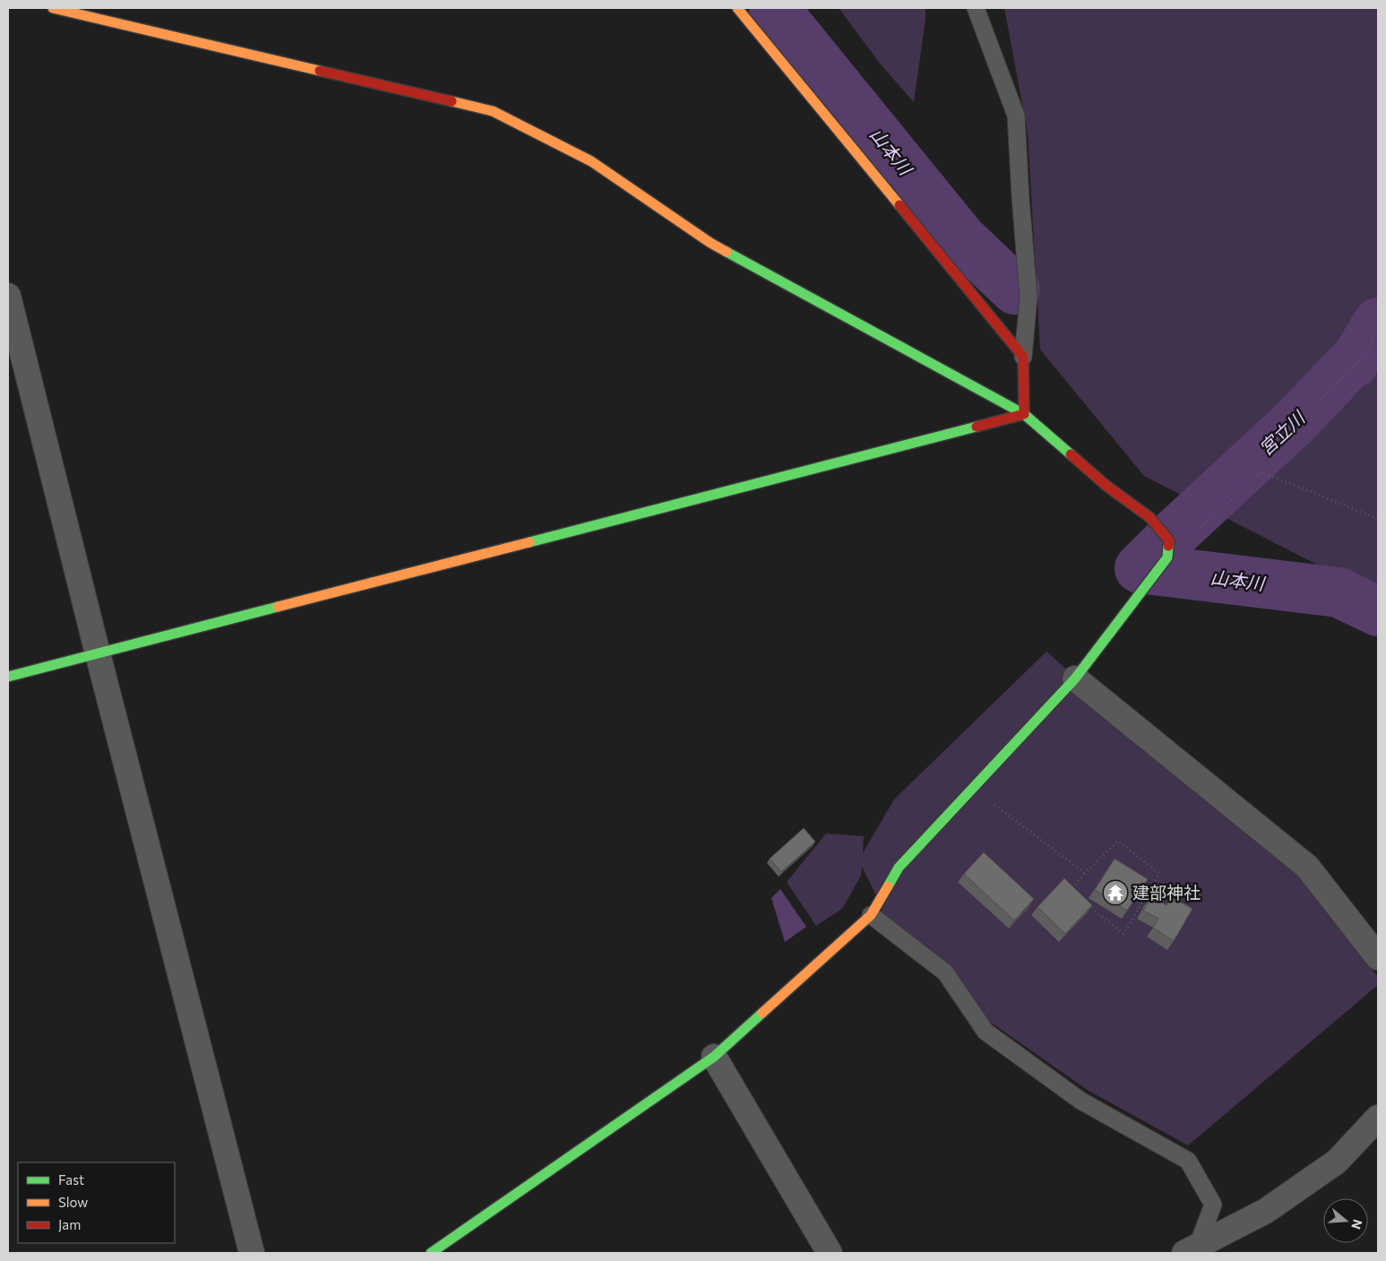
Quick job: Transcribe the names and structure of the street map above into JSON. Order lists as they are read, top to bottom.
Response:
{
  "water": ["山本川", "宮立川"],
  "places": {
    "temple": ["建部神社"]
  },
  "legend": ["Fast", "Slow", "Jam"],
  "north": "right"
}
